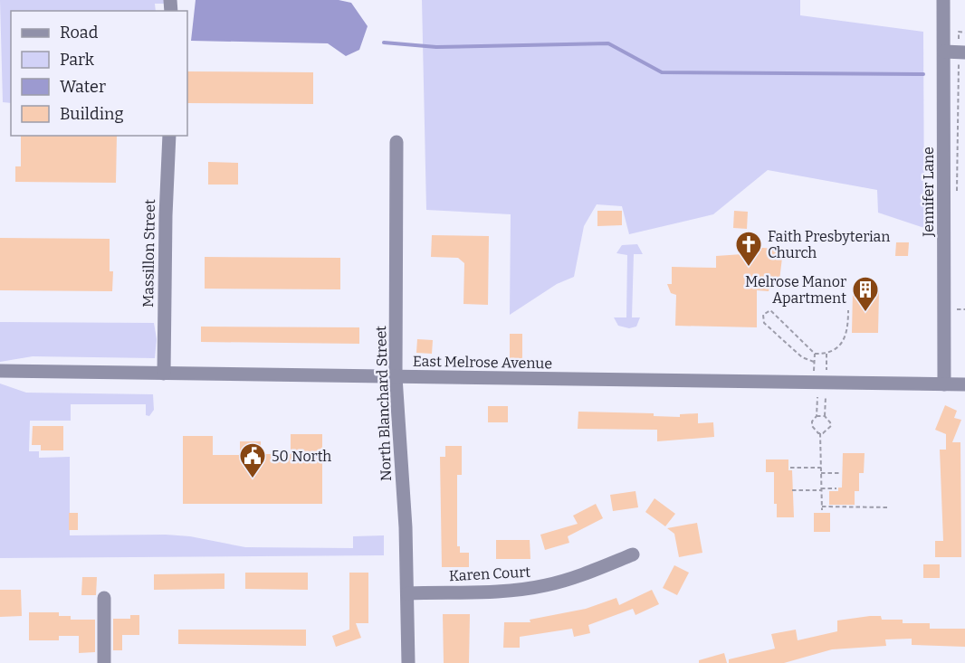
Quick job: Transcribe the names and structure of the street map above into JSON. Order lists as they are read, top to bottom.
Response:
{
  "streets": {
    "street": [
      "Jennifer Lane",
      "Massillon Street",
      "East Melrose Avenue",
      "North Blanchard Street",
      "Karen Court"
    ]
  },
  "crossings": [
    ["Jennifer Lane", "East Melrose Avenue"],
    ["Massillon Street", "East Melrose Avenue"],
    ["East Melrose Avenue", "North Blanchard Street"],
    ["North Blanchard Street", "Karen Court"]
  ],
  "places": {
    "church": ["Faith Presbyterian Church"],
    "building": ["Melrose Manor Apartment"],
    "public building": ["50 North"]
  },
  "legend": [
    "Road",
    "Park",
    "Water",
    "Building"
  ]
}
